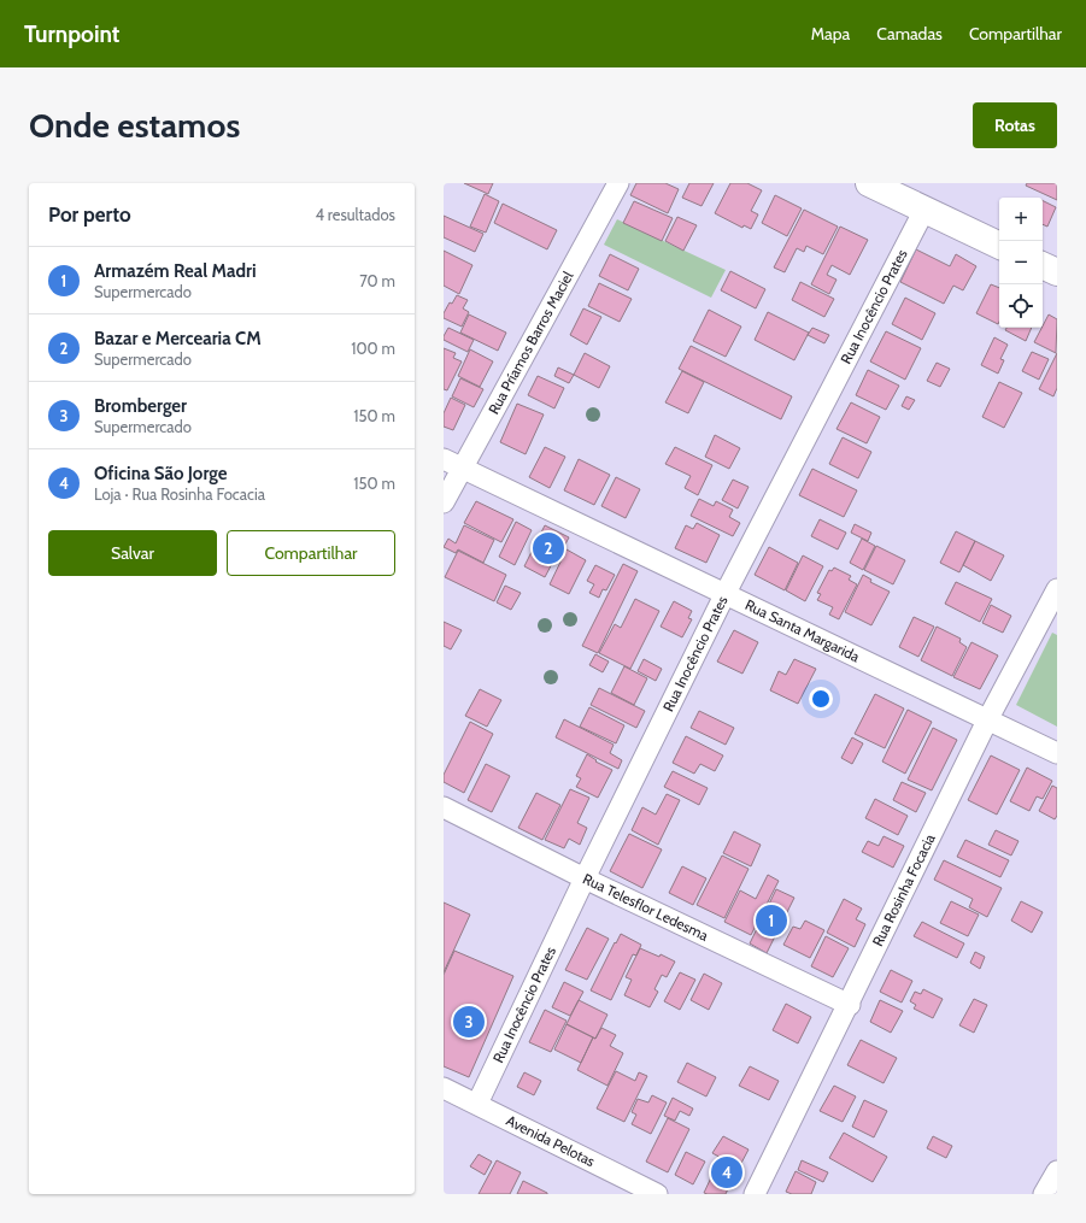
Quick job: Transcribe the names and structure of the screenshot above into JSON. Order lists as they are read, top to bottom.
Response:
{
  "streets": {
    "street": [
      "Rua Inocêncio Prates",
      "Rua Príamos Barros Maciel",
      "Rua Santa Margarida",
      "Rua Rosinha Focacia",
      "Rua Telesflor Ledesma",
      "Avenida Pelotas"
    ]
  },
  "crossings": [
    ["Rua Inocêncio Prates", "Rua Santa Margarida"],
    ["Rua Inocêncio Prates", "Rua Telesflor Ledesma"],
    ["Rua Inocêncio Prates", "Avenida Pelotas"],
    ["Rua Príamos Barros Maciel", "Rua Santa Margarida"],
    ["Rua Santa Margarida", "Rua Rosinha Focacia"],
    ["Rua Rosinha Focacia", "Rua Telesflor Ledesma"]
  ],
  "page": {
    "header": "Turnpoint",
    "nav": ["Mapa", "Camadas", "Compartilhar"],
    "buttons": [
      "Rotas",
      ["Salvar", "Compartilhar"]
    ],
    "title": "Onde estamos",
    "heading": ["Por perto", "4 resultados"],
    "map_buttons": ["+", "−"],
    "list": [
      {
        "mark": "1",
        "name": "Armazém Real Madri",
        "note": "Supermercado",
        "value": "70 m"
      },
      {
        "mark": "2",
        "name": "Bazar e Mercearia CM",
        "note": "Supermercado",
        "value": "100 m"
      },
      {
        "mark": "3",
        "name": "Bromberger",
        "note": "Supermercado",
        "value": "150 m"
      },
      {
        "mark": "4",
        "name": "Oficina São Jorge",
        "note": "Loja · Rua Rosinha Focacia",
        "value": "150 m"
      }
    ],
    "pins": [
      "2",
      "1",
      "3",
      "4"
    ]
  }
}
